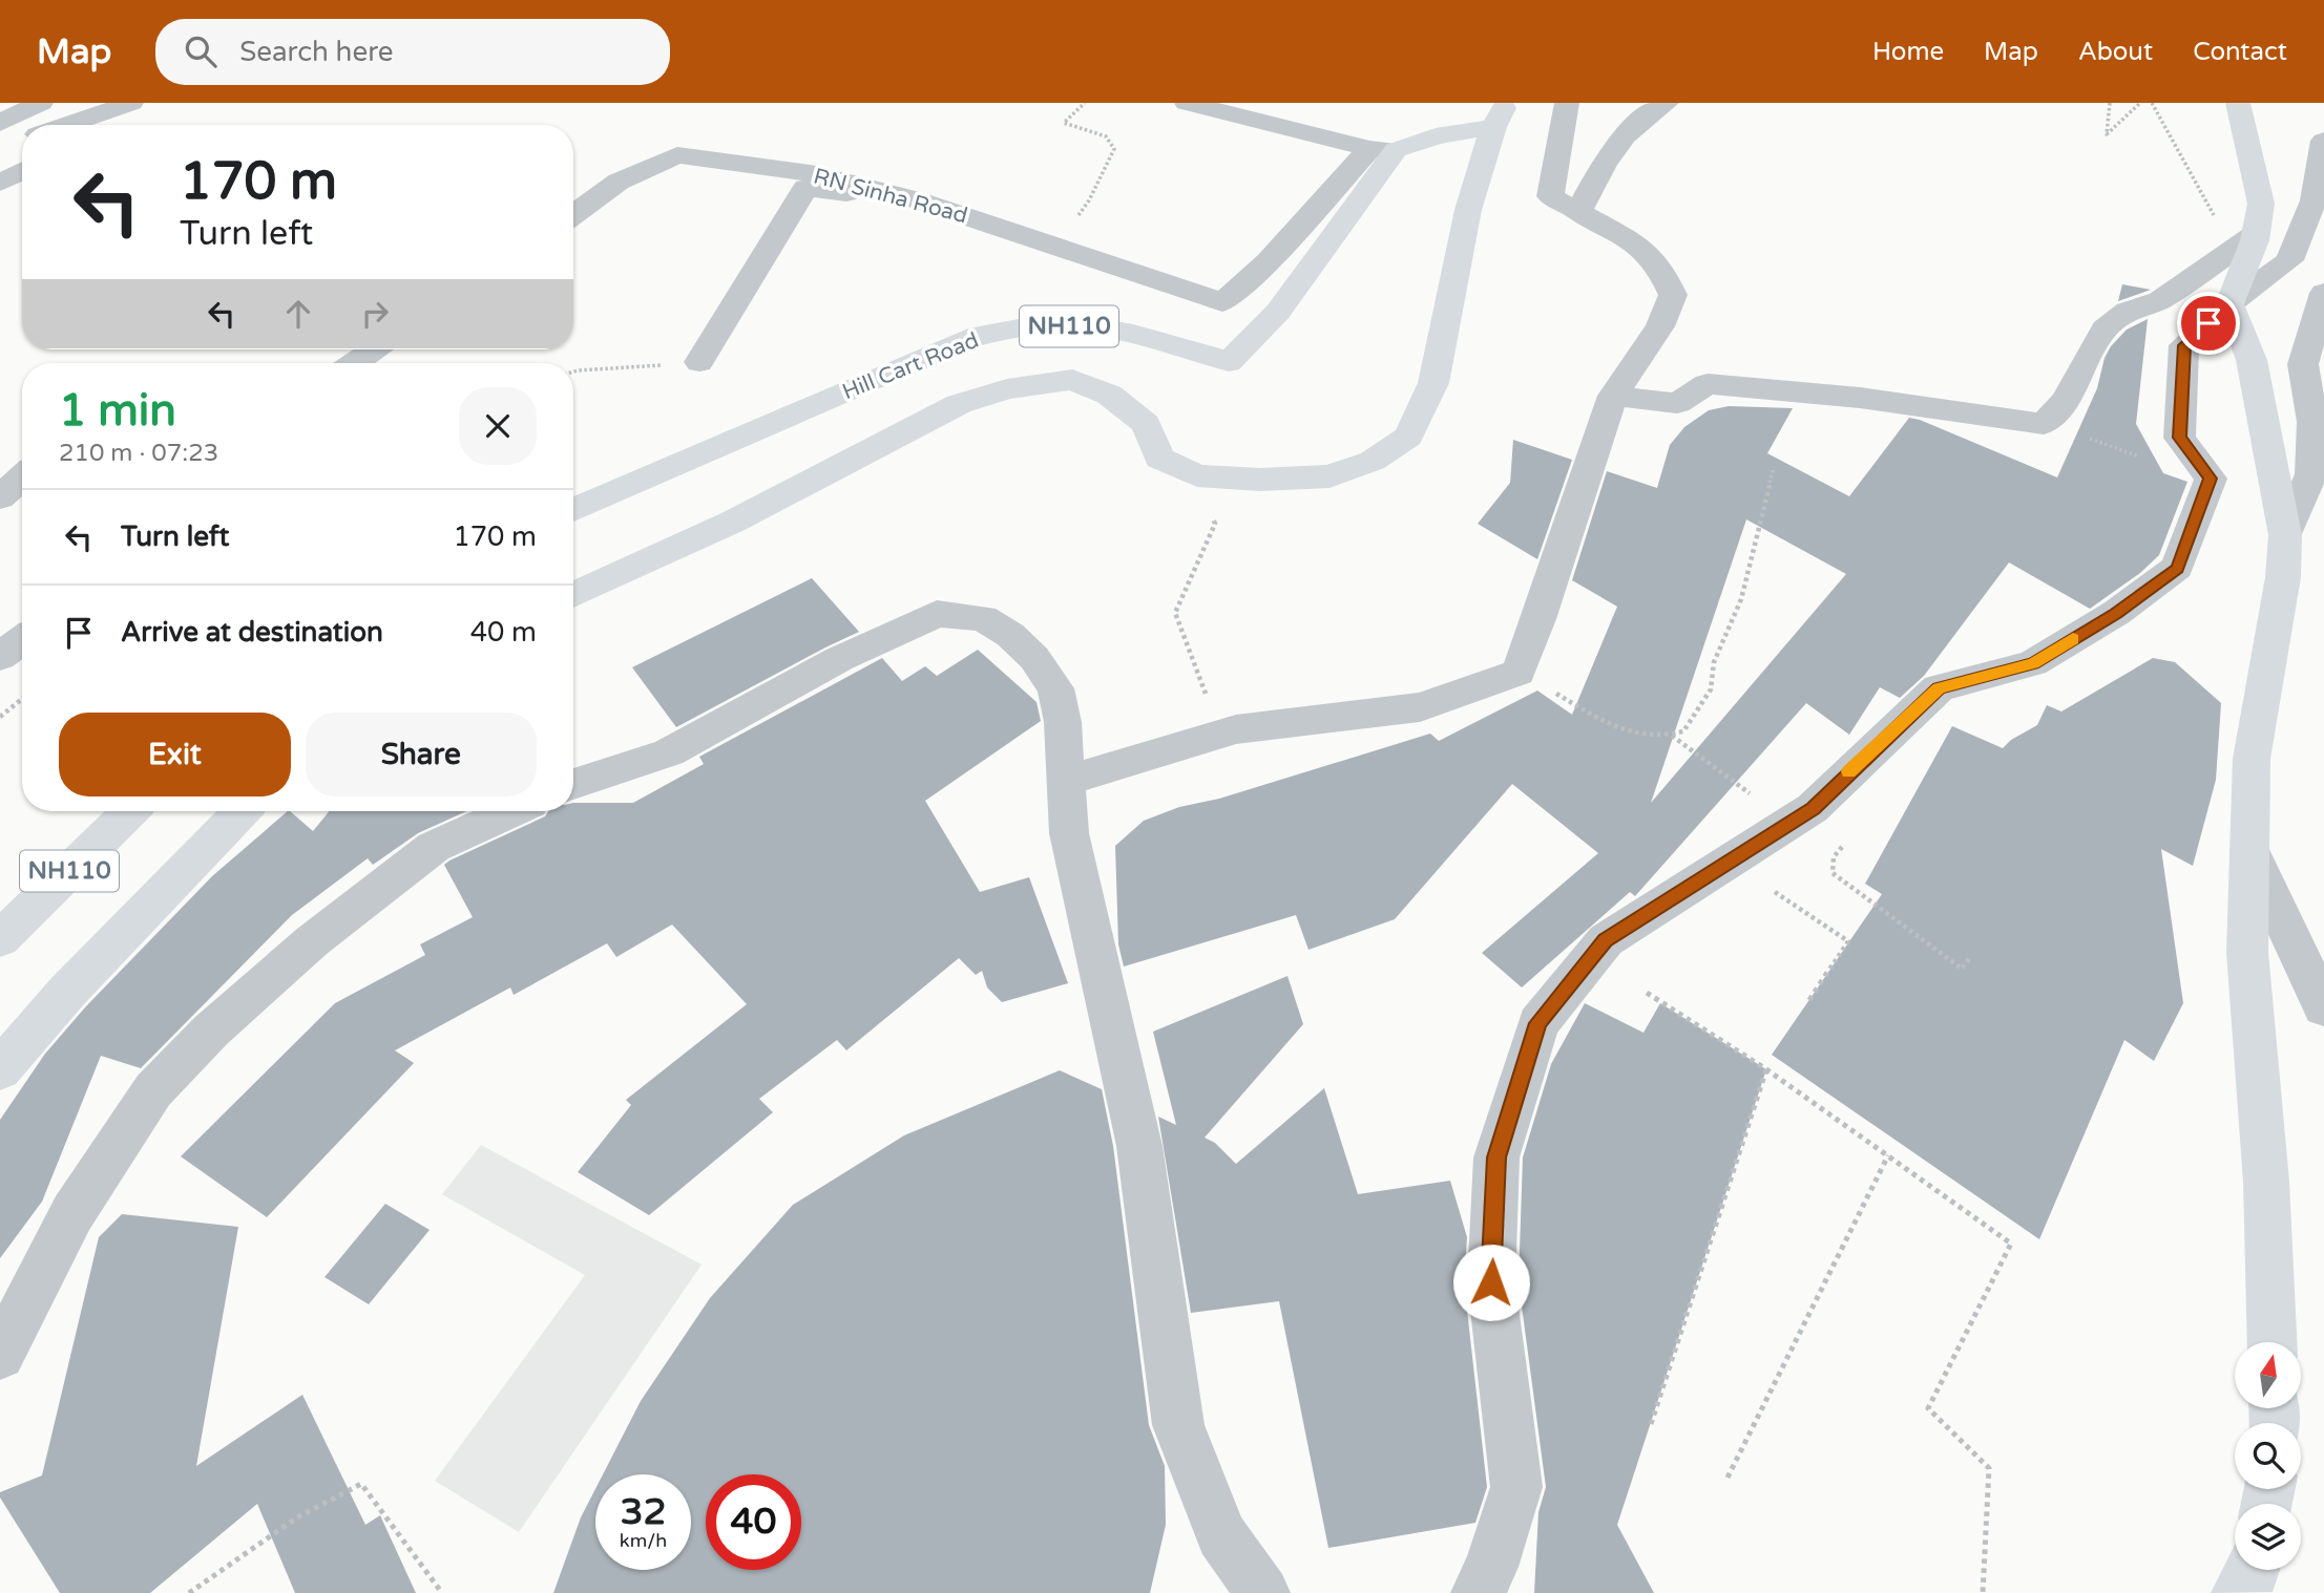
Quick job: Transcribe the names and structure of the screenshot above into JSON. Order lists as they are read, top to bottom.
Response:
{
  "streets": {
    "main road": ["NH110", "Hill Cart Road"],
    "street": ["RN Sinha Road"]
  },
  "crossings": [
    ["RN Sinha Road", "Hill Cart Road"]
  ],
  "north": "top",
  "page": {
    "header": "Map",
    "search": "Search here",
    "nav": [
      "Home",
      "Map",
      "About",
      "Contact"
    ],
    "turn": ["170 m", "Turn left"],
    "heading": ["1 min", "210 m · 07:23"],
    "list": [
      {
        "name": "Turn left",
        "value": "170 m"
      },
      {
        "name": "Arrive at destination",
        "value": "40 m"
      }
    ],
    "buttons": ["Exit", "Share"],
    "speed": "32 km/h",
    "limit": "40"
  }
}
